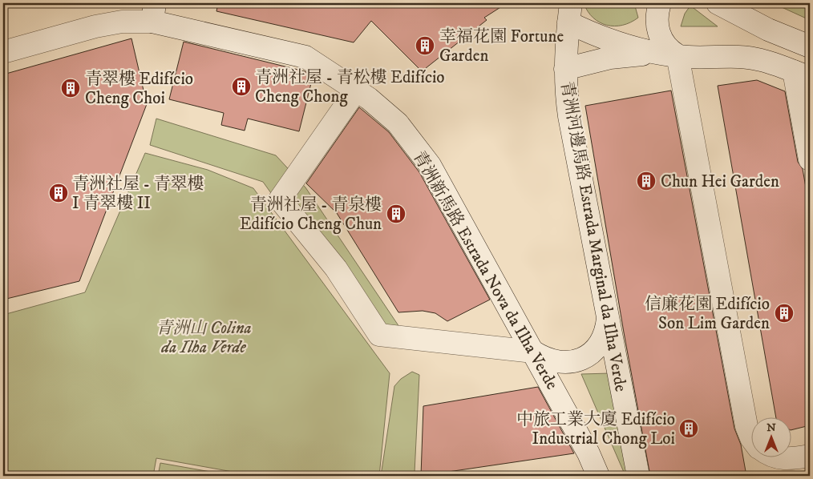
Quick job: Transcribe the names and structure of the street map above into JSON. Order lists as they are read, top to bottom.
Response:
{
  "streets": {
    "street": ["青洲河邊馬路 Estrada Marginal da Ilha Verde", "青洲新馬路 Estrada Nova da Ilha Verde"]
  },
  "parks": ["青洲山 Colina da Ilha Verde"],
  "places": {
    "building": [
      "幸福花園 Fortune Garden",
      "青洲社屋 - 青松樓 Edifício Cheng Chong",
      "青翠樓 Edifício Cheng Choi",
      "Chun Hei Garden",
      "青洲社屋 - 青翠樓 I 青翠樓 II",
      "青洲社屋 - 青泉樓 Edifício Cheng Chun",
      "信廉花園 Edifício Son Lim Garden",
      "中旅工業大廈 Edifício Industrial Chong Loi"
    ]
  },
  "north": "top"
}
